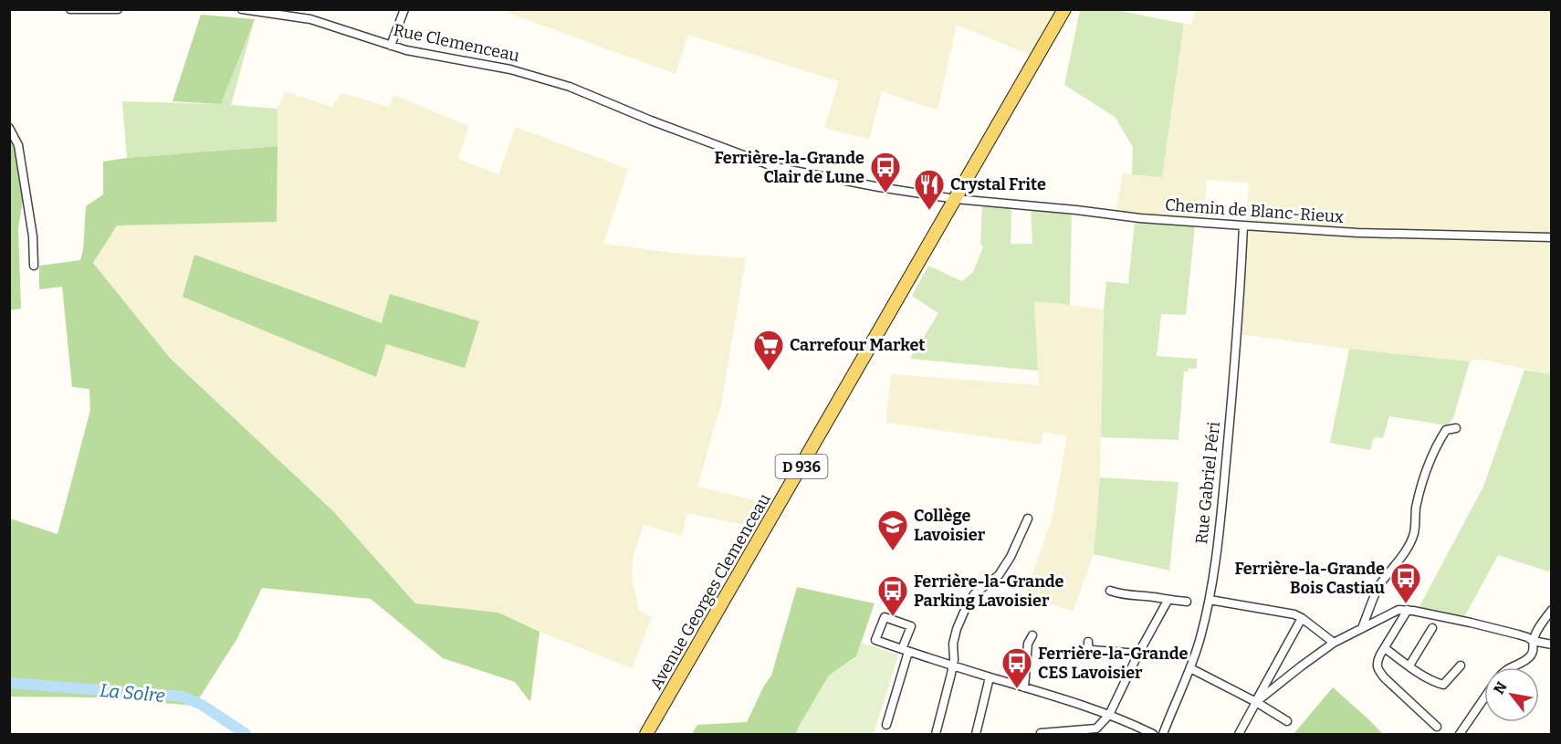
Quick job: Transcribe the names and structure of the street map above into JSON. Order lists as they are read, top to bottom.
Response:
{
  "streets": {
    "main road": ["D 936", "Avenue Georges Clemenceau"],
    "street": ["Rue Clemenceau", "Chemin de Blanc-Rieux", "Rue Gabriel Péri"]
  },
  "crossings": [
    ["Rue Clemenceau", "Chemin de Blanc-Rieux"],
    ["Rue Clemenceau", "Avenue Georges Clemenceau"],
    ["Chemin de Blanc-Rieux", "Rue Gabriel Péri"],
    ["Chemin de Blanc-Rieux", "Avenue Georges Clemenceau"]
  ],
  "water": ["La Solre"],
  "places": {
    "bus stop": [
      "Ferrière-la-Grande Clair de Lune",
      "Ferrière-la-Grande Bois Castiau",
      "Ferrière-la-Grande Parking Lavoisier",
      "Ferrière-la-Grande CES Lavoisier"
    ],
    "restaurant": ["Crystal Frite"],
    "supermarket": ["Carrefour Market"],
    "school or university": ["Collège Lavoisier"]
  },
  "north": "top left"
}
